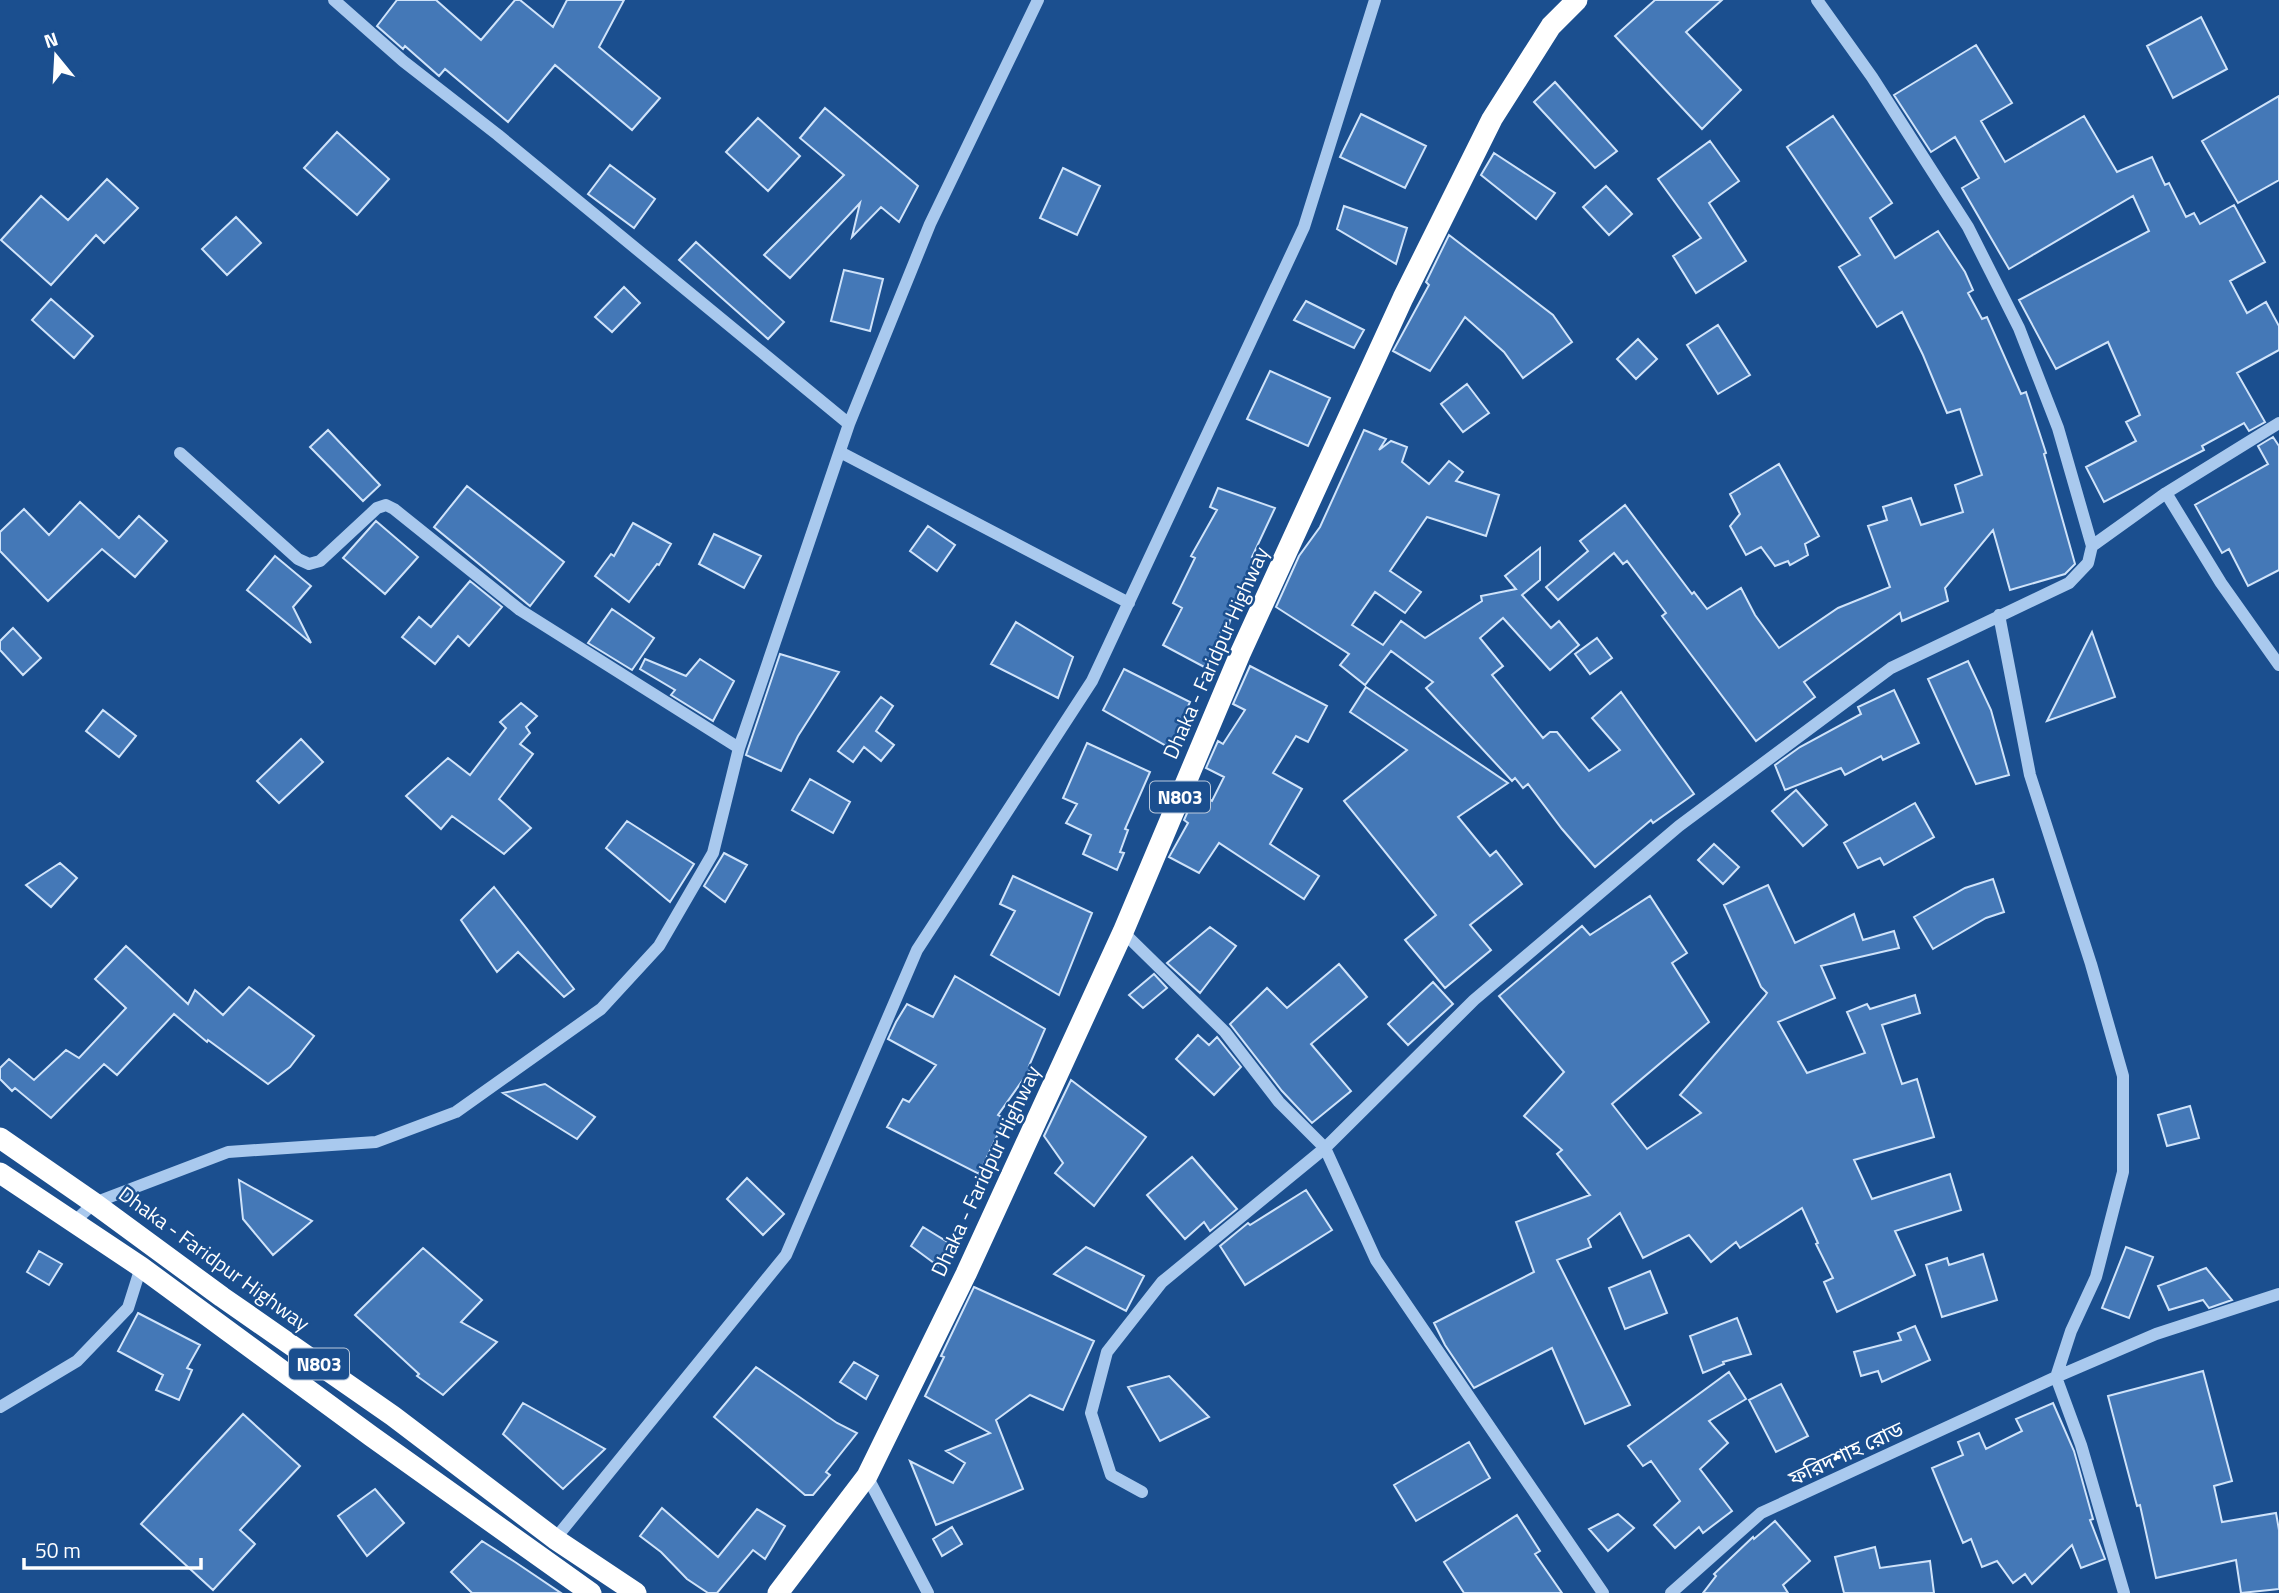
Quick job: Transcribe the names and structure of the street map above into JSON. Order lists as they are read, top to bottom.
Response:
{
  "streets": {
    "highway": ["Dhaka - Faridpur Highway", "N803"],
    "street": ["ফরিদশাহ রোড"]
  },
  "scale_bar": "50 m",
  "north": "top"
}
